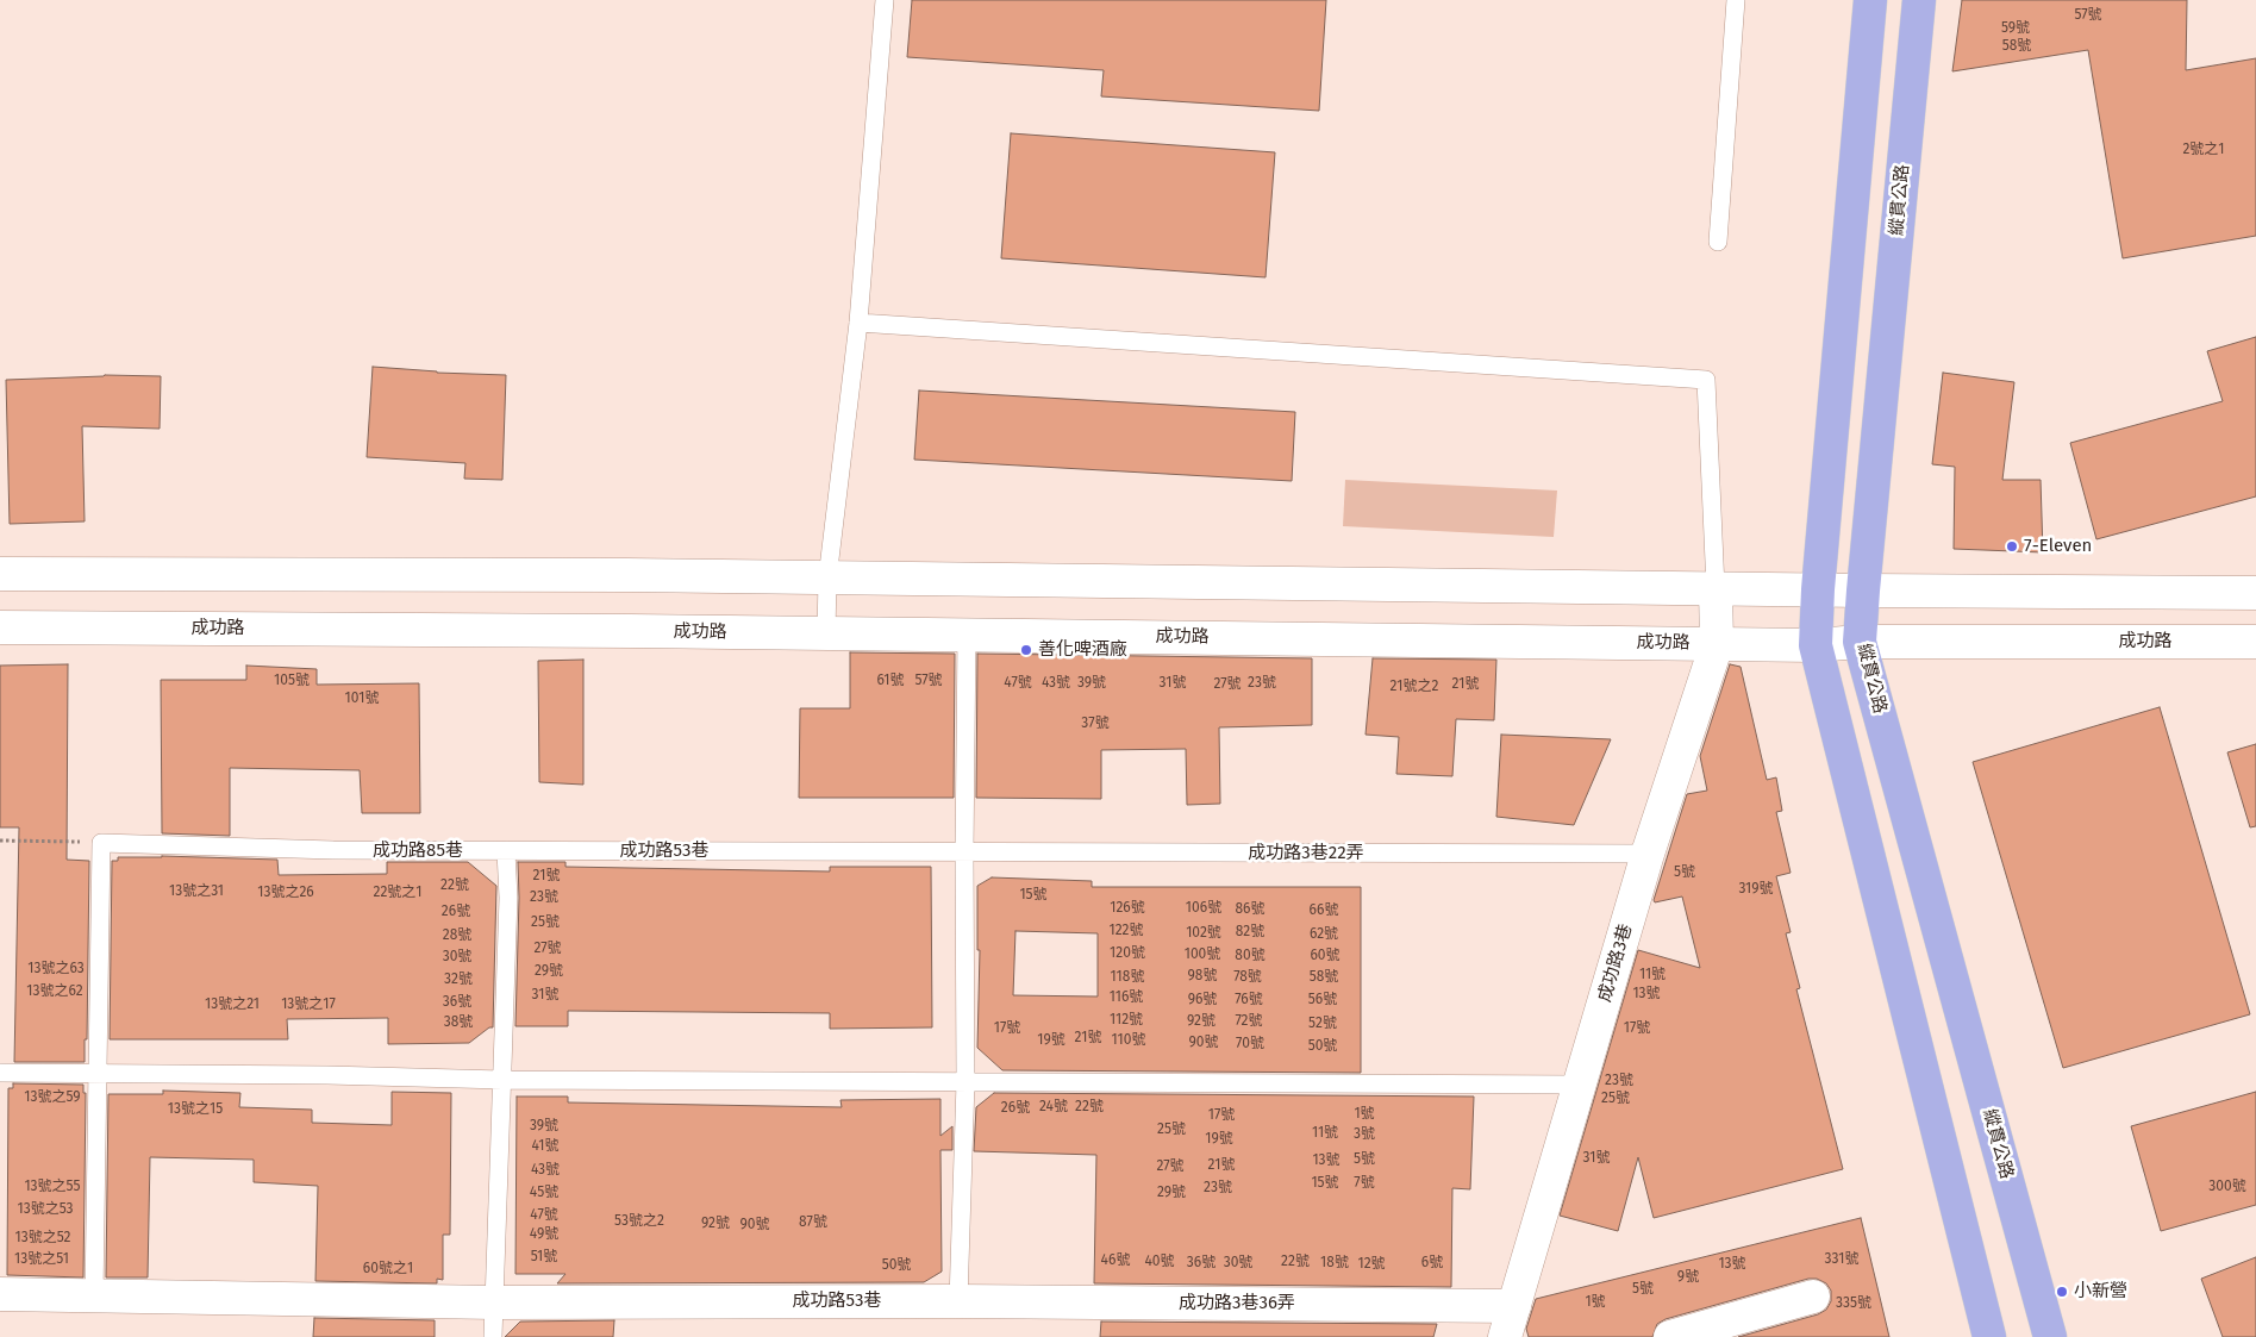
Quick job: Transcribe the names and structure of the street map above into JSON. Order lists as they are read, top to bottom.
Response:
{
  "streets": {
    "main road": [
      "縱貫公路",
      "成功路",
      "成功路53巷",
      "成功路3巷",
      "成功路3巷36弄"
    ],
    "lane": ["成功路85巷", "成功路3巷22弄"]
  },
  "crossings": [
    ["縱貫公路", "成功路"],
    ["成功路", "成功路3巷"],
    ["成功路85巷", "成功路53巷"],
    ["成功路53巷", "成功路3巷22弄"],
    ["成功路53巷", "成功路3巷36弄"],
    ["成功路3巷22弄", "成功路3巷"],
    ["成功路3巷", "成功路3巷36弄"]
  ],
  "places": ["7-Eleven", "善化啤酒廠", "小新營"],
  "house_numbers": [
    "57號",
    "59號",
    "58號",
    "2號之1",
    "105號",
    "61號",
    "57號",
    "47號",
    "43號",
    "39號",
    "31號",
    "23號",
    "27號",
    "21號",
    "21號之2",
    "101號",
    "37號",
    "5號",
    "21號",
    "22號",
    "319號",
    "13號之31",
    "13號之26",
    "22號之1",
    "15號",
    "23號",
    "126號",
    "106號",
    "86號",
    "66號",
    "26號",
    "25號",
    "122號",
    "82號",
    "102號",
    "62號",
    "28號",
    "27號",
    "120號",
    "100號",
    "80號",
    "60號",
    "30號",
    "13號之63",
    "29號",
    "11號",
    "98號",
    "118號",
    "78號",
    "58號",
    "32號",
    "13號之62",
    "13號",
    "31號",
    "116號",
    "96號",
    "76號",
    "56號",
    "36號",
    "13號之21",
    "13號之17",
    "112號",
    "92號",
    "72號",
    "38號",
    "52號",
    "17號",
    "17號",
    "21號",
    "19號",
    "110號",
    "90號",
    "70號",
    "50號",
    "23號",
    "13號之59",
    "25號",
    "24號",
    "22號",
    "26號",
    "13號之15",
    "1號",
    "17號",
    "39號",
    "25號",
    "11號",
    "3號",
    "19號",
    "41號",
    "31號",
    "5號",
    "13號",
    "21號",
    "27號",
    "43號",
    "15號",
    "7號",
    "13號之55",
    "300號",
    "23號",
    "45號",
    "29號",
    "13號之53",
    "47號",
    "53號之2",
    "87號",
    "92號",
    "90號",
    "49號",
    "13號之52",
    "51號",
    "13號之51",
    "331號",
    "46號",
    "40號",
    "22號",
    "36號",
    "30號",
    "18號",
    "6號",
    "12號",
    "13號",
    "50號",
    "60號之1",
    "9號",
    "5號",
    "1號",
    "335號"
  ]
}
